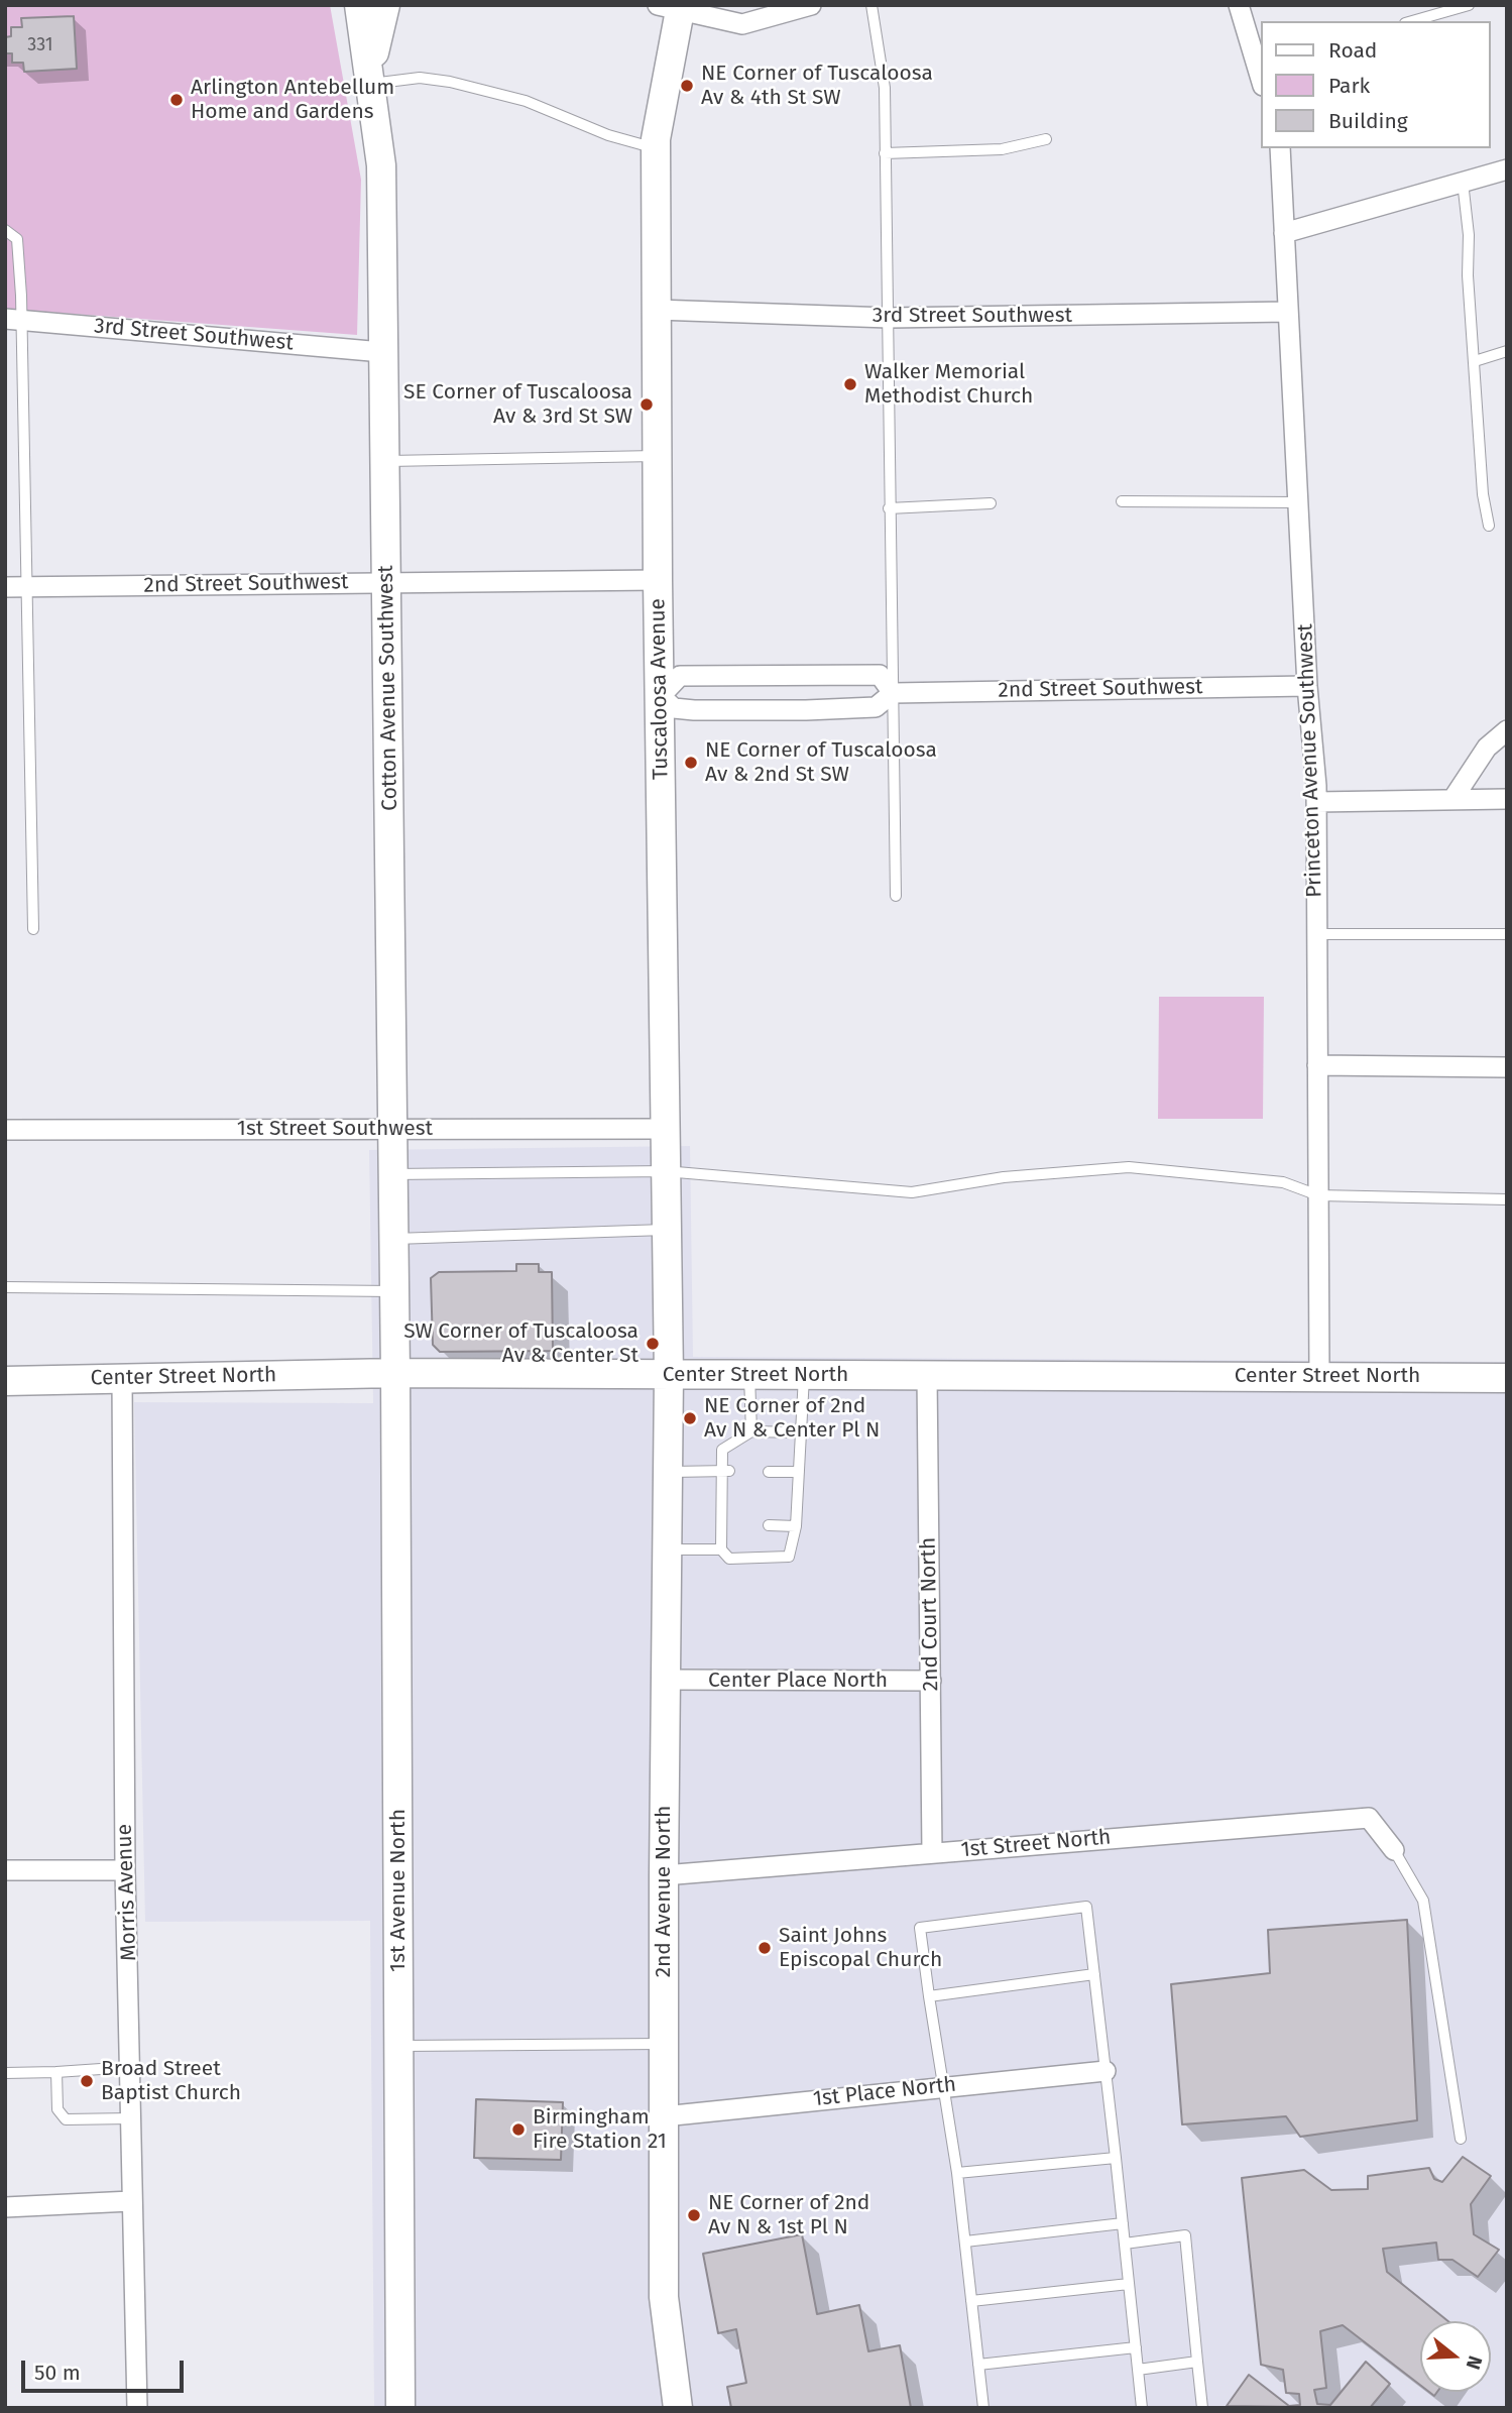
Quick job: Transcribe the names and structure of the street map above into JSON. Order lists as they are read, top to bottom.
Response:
{
  "streets": {
    "street": [
      "3rd Street Southwest",
      "2nd Street Southwest",
      "Cotton Avenue Southwest",
      "Tuscaloosa Avenue",
      "Princeton Avenue Southwest",
      "1st Street Southwest",
      "Center Street North",
      "2nd Court North",
      "Center Place North",
      "1st Street North",
      "1st Avenue North",
      "2nd Avenue North",
      "Morris Avenue",
      "1st Place North"
    ]
  },
  "crossings": [
    ["3rd Street Southwest", "Cotton Avenue Southwest"],
    ["3rd Street Southwest", "Tuscaloosa Avenue"],
    ["3rd Street Southwest", "Princeton Avenue Southwest"],
    ["2nd Street Southwest", "Cotton Avenue Southwest"],
    ["2nd Street Southwest", "Tuscaloosa Avenue"],
    ["2nd Street Southwest", "Princeton Avenue Southwest"],
    ["Cotton Avenue Southwest", "1st Street Southwest"],
    ["Cotton Avenue Southwest", "Center Street North"],
    ["Cotton Avenue Southwest", "1st Avenue North"],
    ["Tuscaloosa Avenue", "1st Street Southwest"],
    ["Tuscaloosa Avenue", "Center Street North"],
    ["Tuscaloosa Avenue", "2nd Avenue North"],
    ["Princeton Avenue Southwest", "Center Street North"],
    ["Center Street North", "2nd Court North"],
    ["Center Street North", "1st Avenue North"],
    ["Center Street North", "2nd Avenue North"],
    ["Center Street North", "Morris Avenue"],
    ["2nd Court North", "Center Place North"],
    ["2nd Court North", "1st Street North"],
    ["Center Place North", "2nd Avenue North"],
    ["1st Street North", "2nd Avenue North"],
    ["2nd Avenue North", "1st Place North"]
  ],
  "places": [
    "NE Corner of Tuscaloosa Av & 4th St SW",
    "Arlington Antebellum Home and Gardens",
    "Walker Memorial Methodist Church",
    "SE Corner of Tuscaloosa Av & 3rd St SW",
    "NE Corner of Tuscaloosa Av & 2nd St SW",
    "SW Corner of Tuscaloosa Av & Center St",
    "NE Corner of 2nd Av N & Center Pl N",
    "Saint Johns Episcopal Church",
    "Broad Street Baptist Church",
    "Birmingham Fire Station 21",
    "NE Corner of 2nd Av N & 1st Pl N"
  ],
  "house_numbers": ["331"],
  "legend": ["Road", "Park", "Building"],
  "scale_bar": "50 m",
  "north": "right"
}
